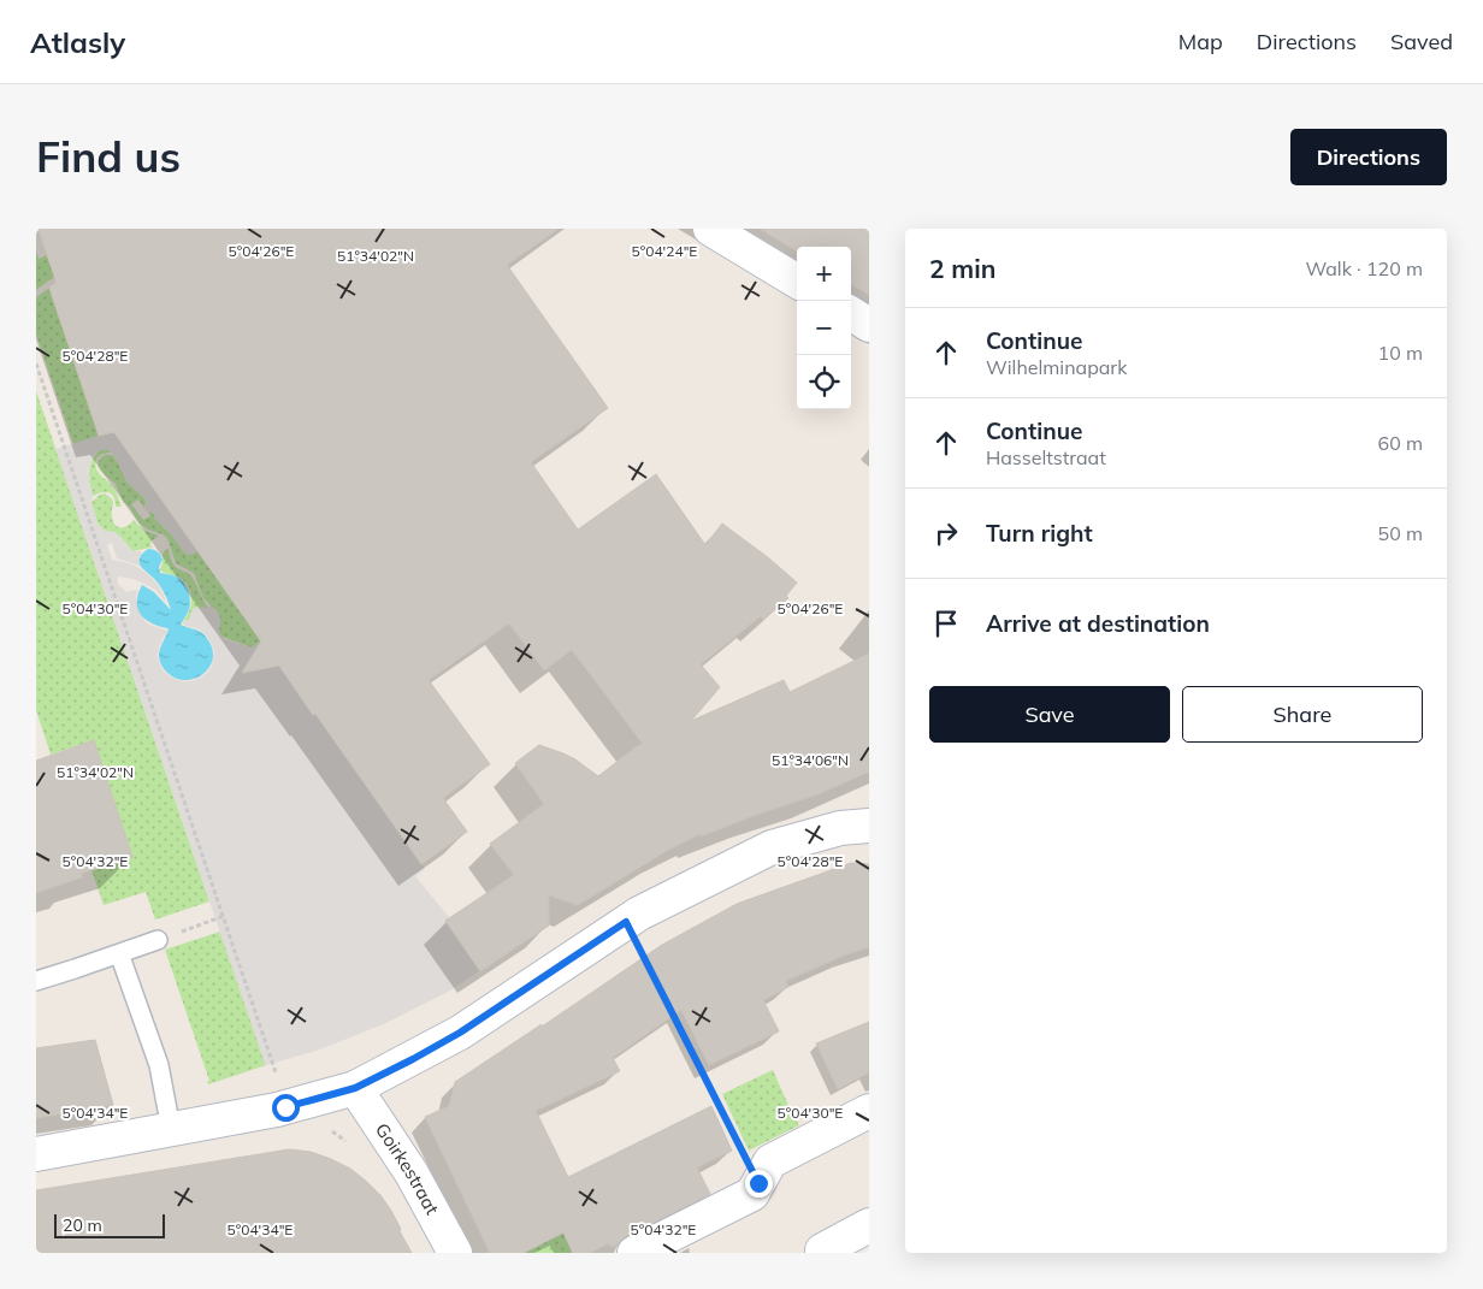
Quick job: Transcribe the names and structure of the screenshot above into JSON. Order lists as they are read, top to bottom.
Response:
{
  "streets": {
    "street": ["Goirkestraat"]
  },
  "scale_bar": "20 m",
  "page": {
    "header": "Atlasly",
    "nav": ["Map", "Directions", "Saved"],
    "buttons": [
      "Directions",
      ["Save", "Share"]
    ],
    "title": "Find us",
    "heading": ["2 min", "Walk · 120 m"],
    "map_buttons": ["+", "−"],
    "list": [
      ["Continue", "Wilhelminapark", "10 m"],
      ["Continue", "Hasseltstraat", "60 m"],
      ["Turn right", "50 m"],
      "Arrive at destination"
    ],
    "scale": "20 m"
  },
  "coordinates": [
    "5°04'26\"E",
    "5°04'24\"E",
    "51°34'02\"N",
    "5°04'28\"E",
    "5°04'30\"E",
    "51°34'06\"N",
    "5°04'32\"E",
    "5°04'34\"E"
  ]
}
